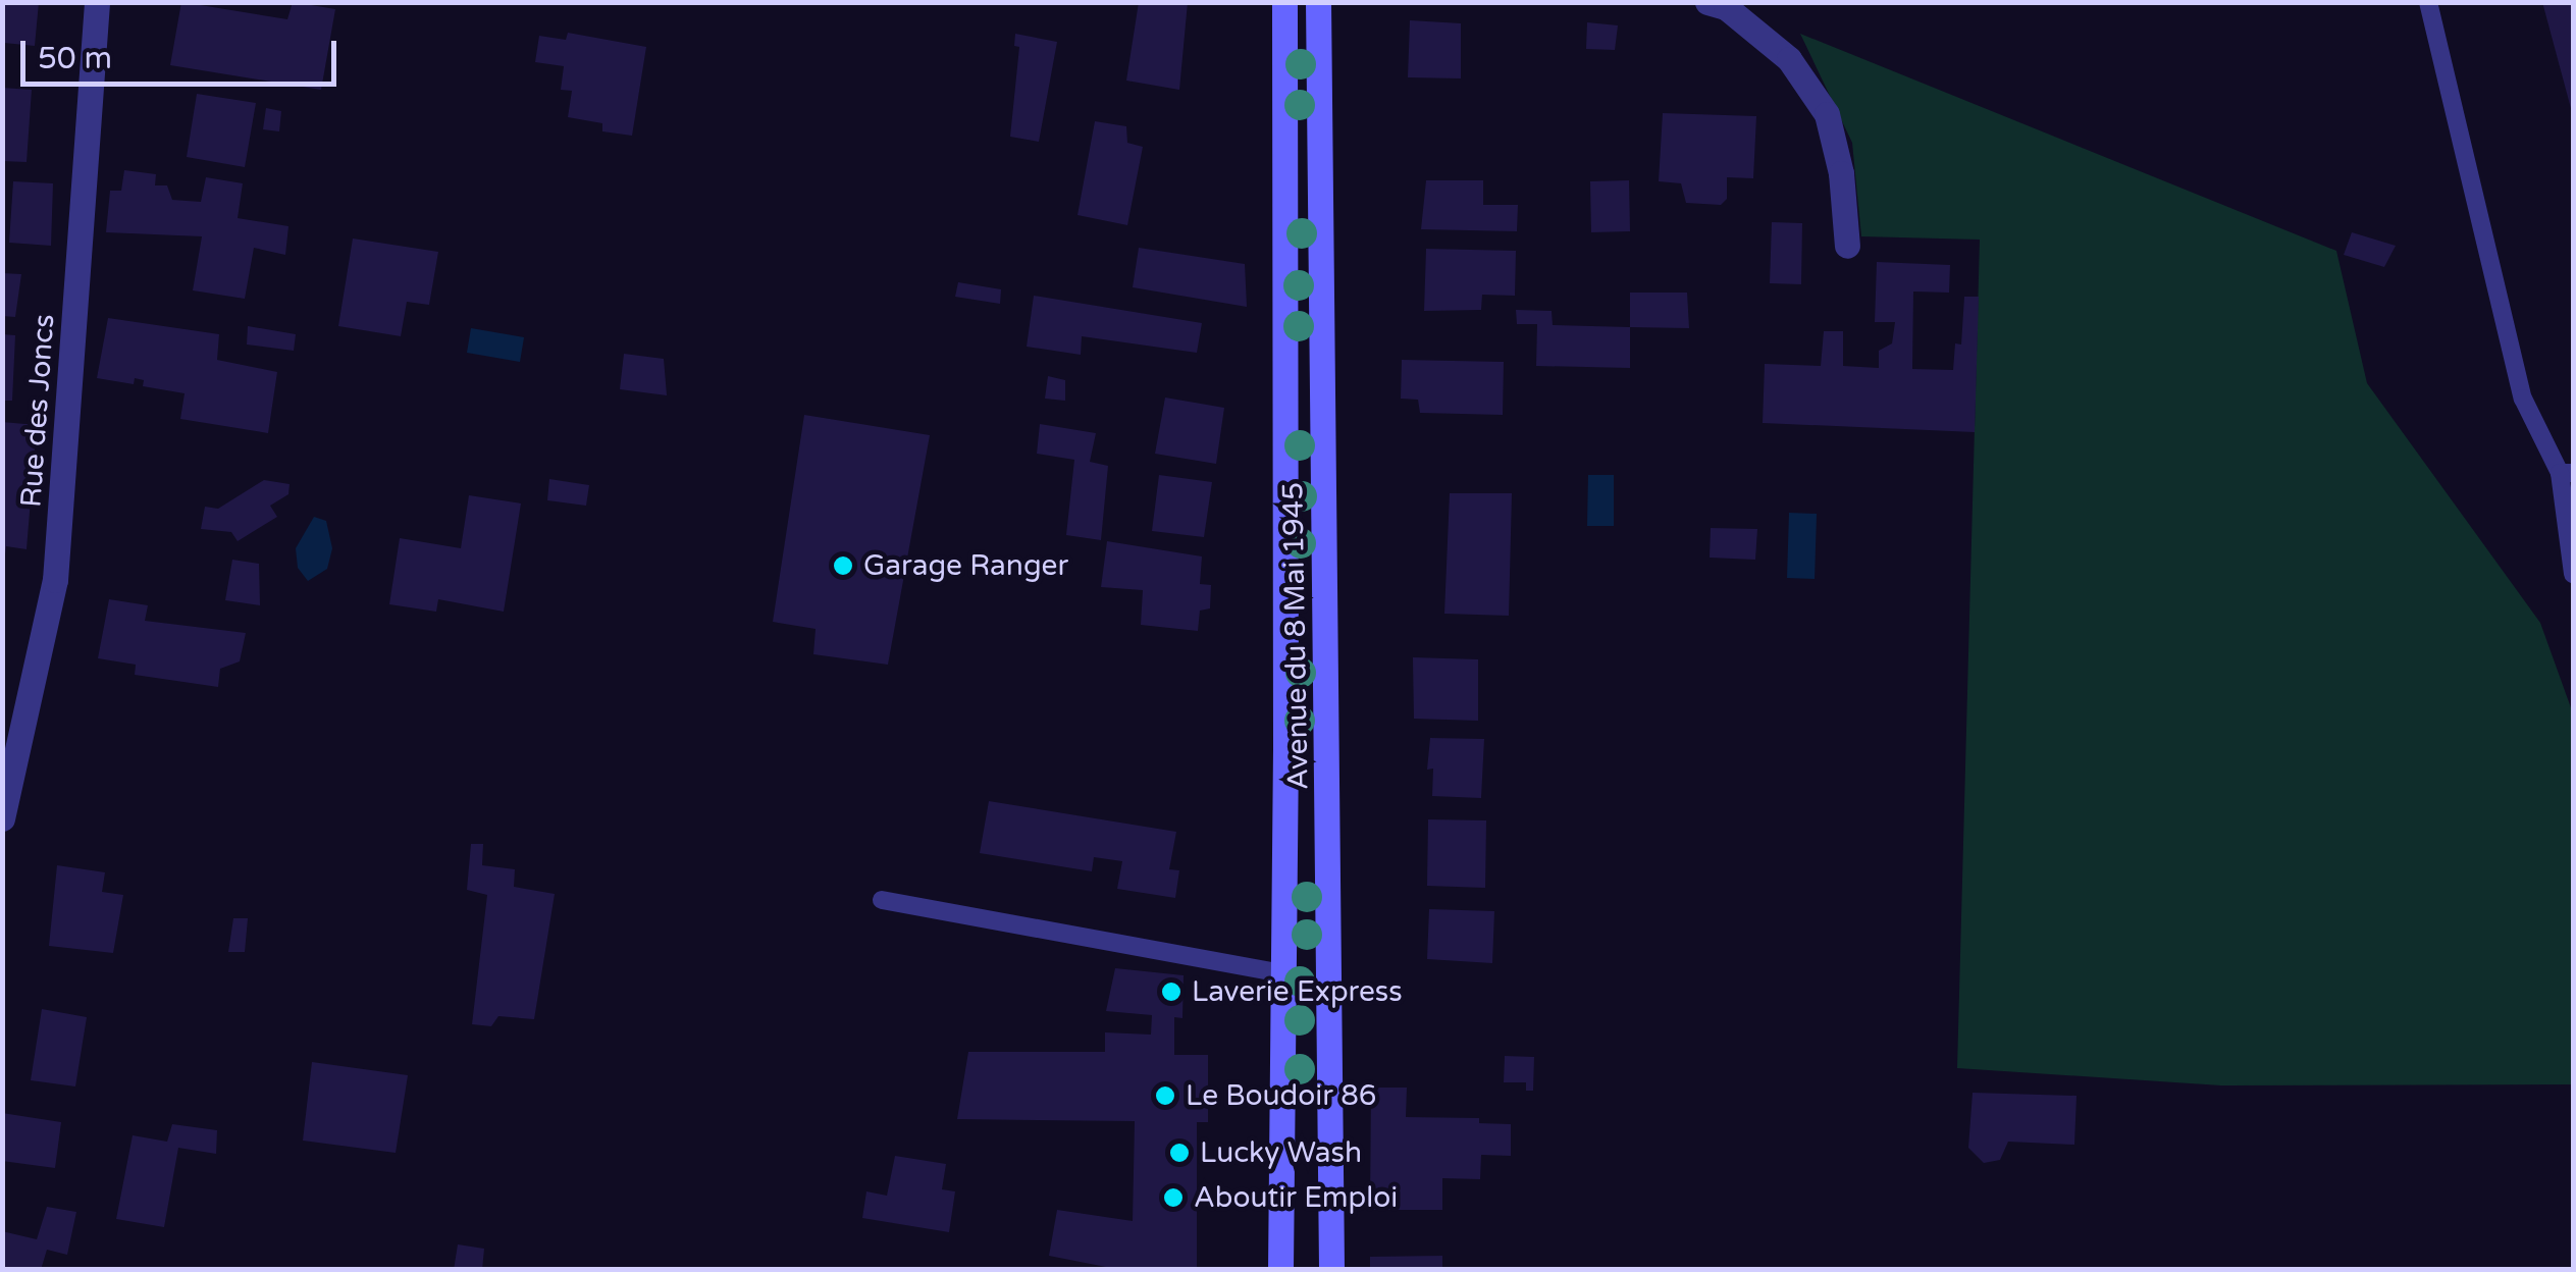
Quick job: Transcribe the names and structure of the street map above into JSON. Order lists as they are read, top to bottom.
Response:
{
  "streets": {
    "main road": ["Avenue du 8 Mai 1945"],
    "street": ["Rue des Joncs"]
  },
  "places": [
    "Garage Ranger",
    "Laverie Express",
    "Le Boudoir 86",
    "Lucky Wash",
    "Aboutir Emploi"
  ],
  "scale_bar": "50 m"
}
